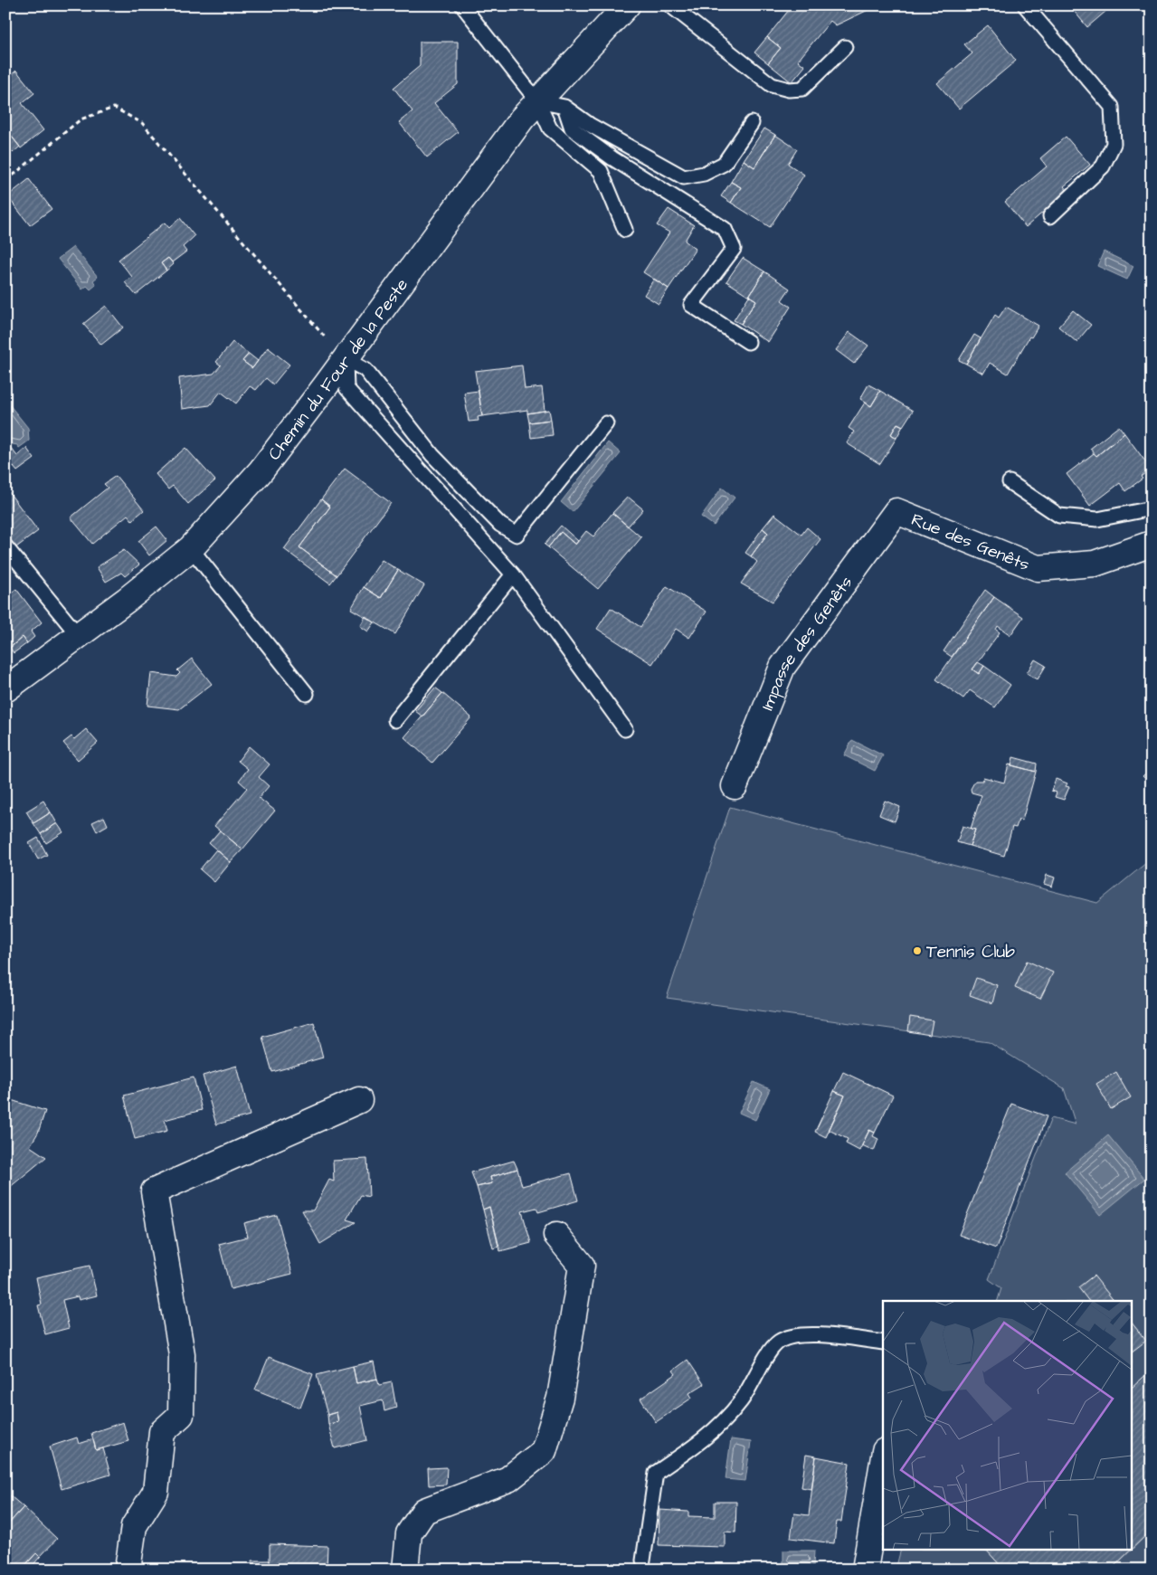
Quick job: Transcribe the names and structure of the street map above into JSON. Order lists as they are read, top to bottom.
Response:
{
  "streets": {
    "street": ["Chemin du Four de la Peste", "Rue des Genêts", "Impasse des Genêts"]
  },
  "crossings": [
    ["Rue des Genêts", "Impasse des Genêts"]
  ],
  "places": ["Tennis Club"]
}
